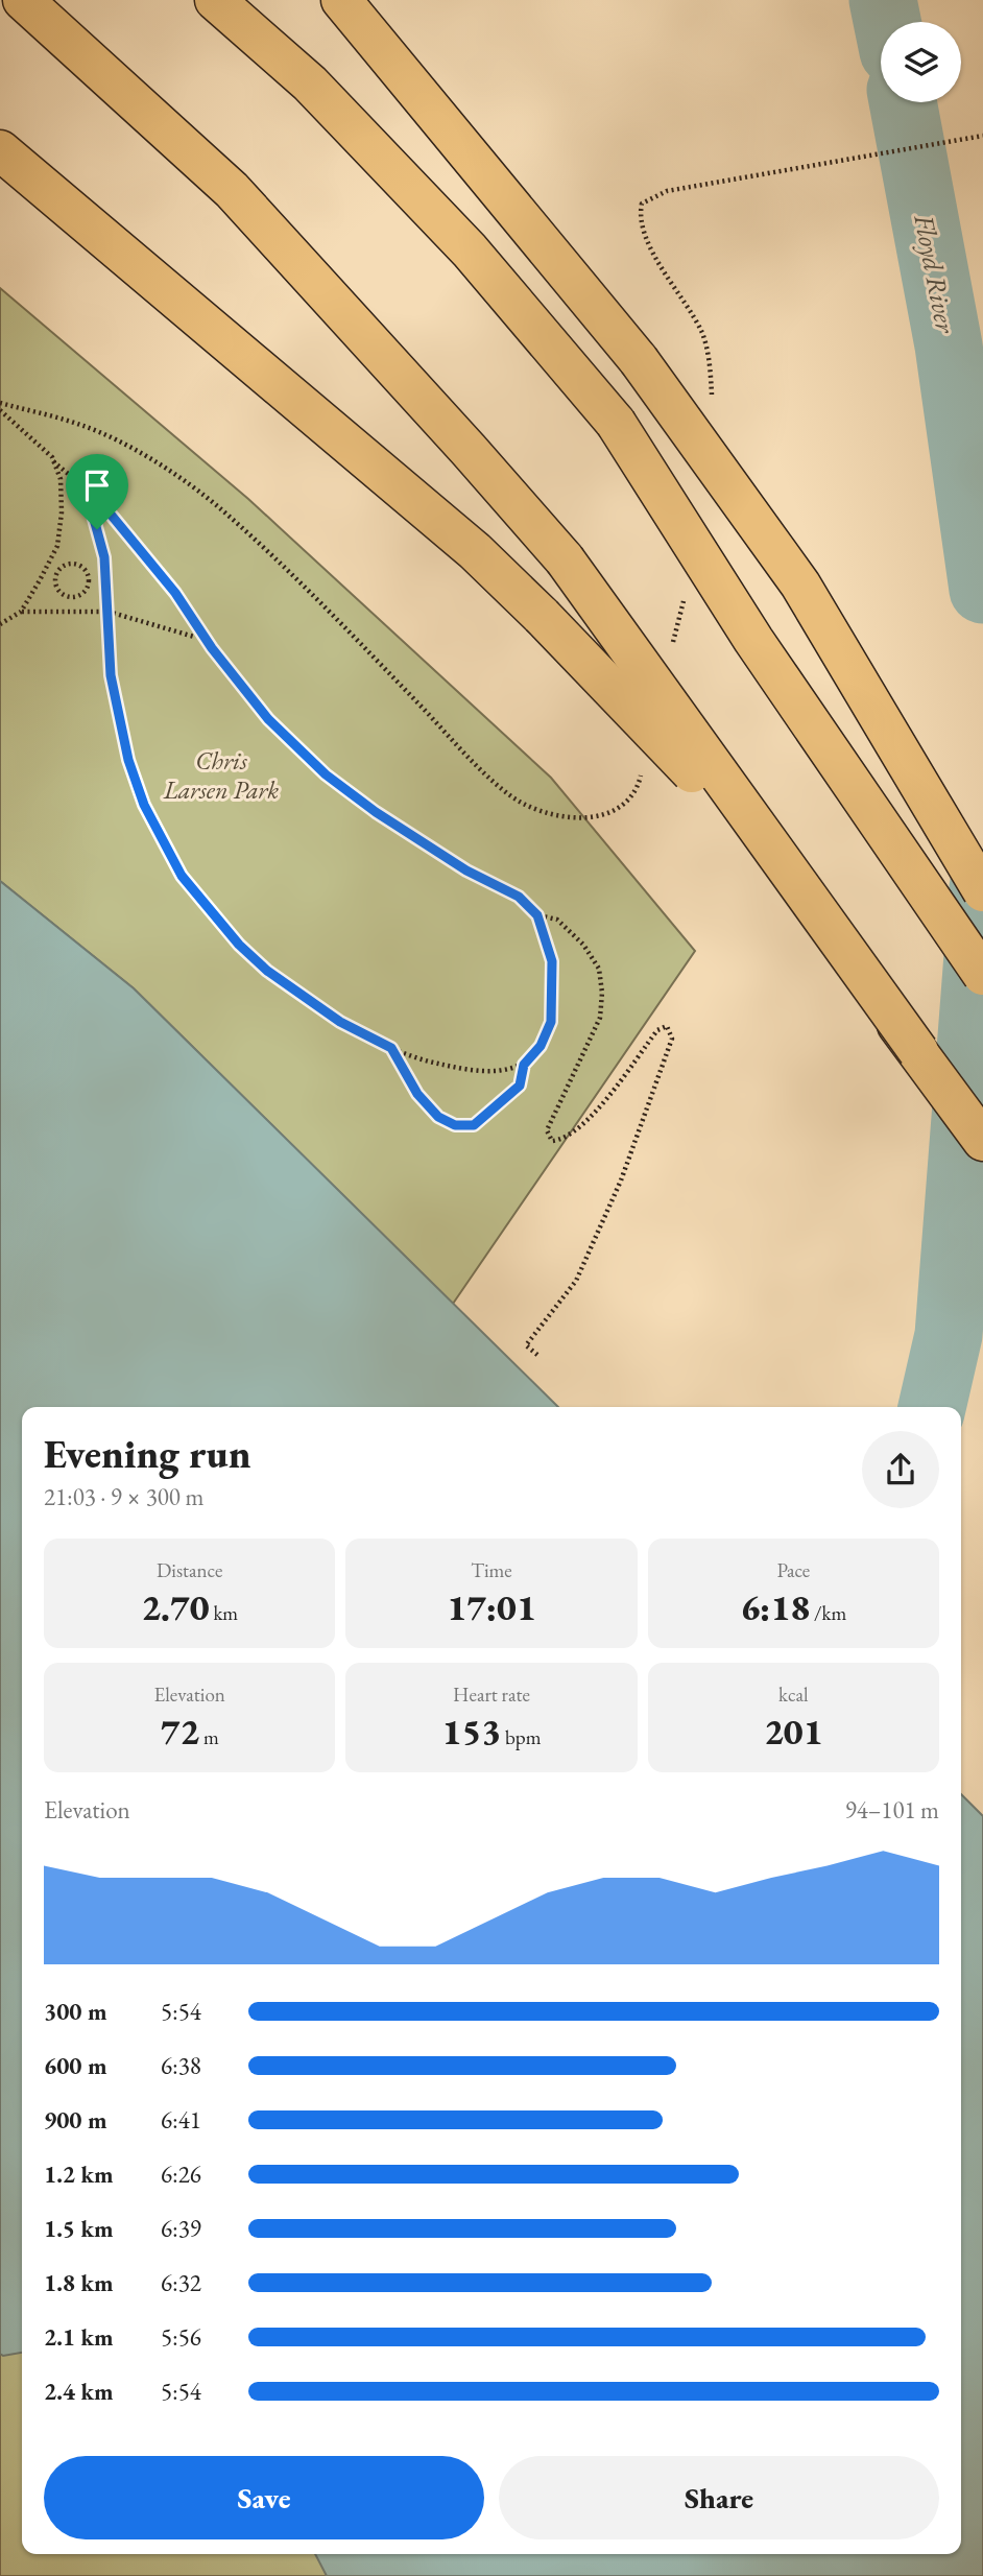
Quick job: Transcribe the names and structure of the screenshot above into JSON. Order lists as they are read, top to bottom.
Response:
{
  "water": ["Floyd River"],
  "parks": ["Chris Larsen Park"],
  "page": {
    "heading": ["Evening run", "21:03 · 9 × 300 m"],
    "stats": [
      ["Distance", "2.70 km"],
      ["Time", "17:01"],
      ["Pace", "6:18 /km"],
      ["Elevation", "72 m"],
      ["Heart rate", "153 bpm"],
      ["kcal", "201"]
    ],
    "chart": ["Elevation", "94–101 m"],
    "list": [
      {
        "name": "300 m",
        "note": "5:54"
      },
      {
        "name": "600 m",
        "note": "6:38"
      },
      {
        "name": "900 m",
        "note": "6:41"
      },
      {
        "name": "1.2 km",
        "note": "6:26"
      },
      {
        "name": "1.5 km",
        "note": "6:39"
      },
      {
        "name": "1.8 km",
        "note": "6:32"
      },
      {
        "name": "2.1 km",
        "note": "5:56"
      },
      {
        "name": "2.4 km",
        "note": "5:54"
      }
    ],
    "buttons": ["Save", "Share"]
  }
}
